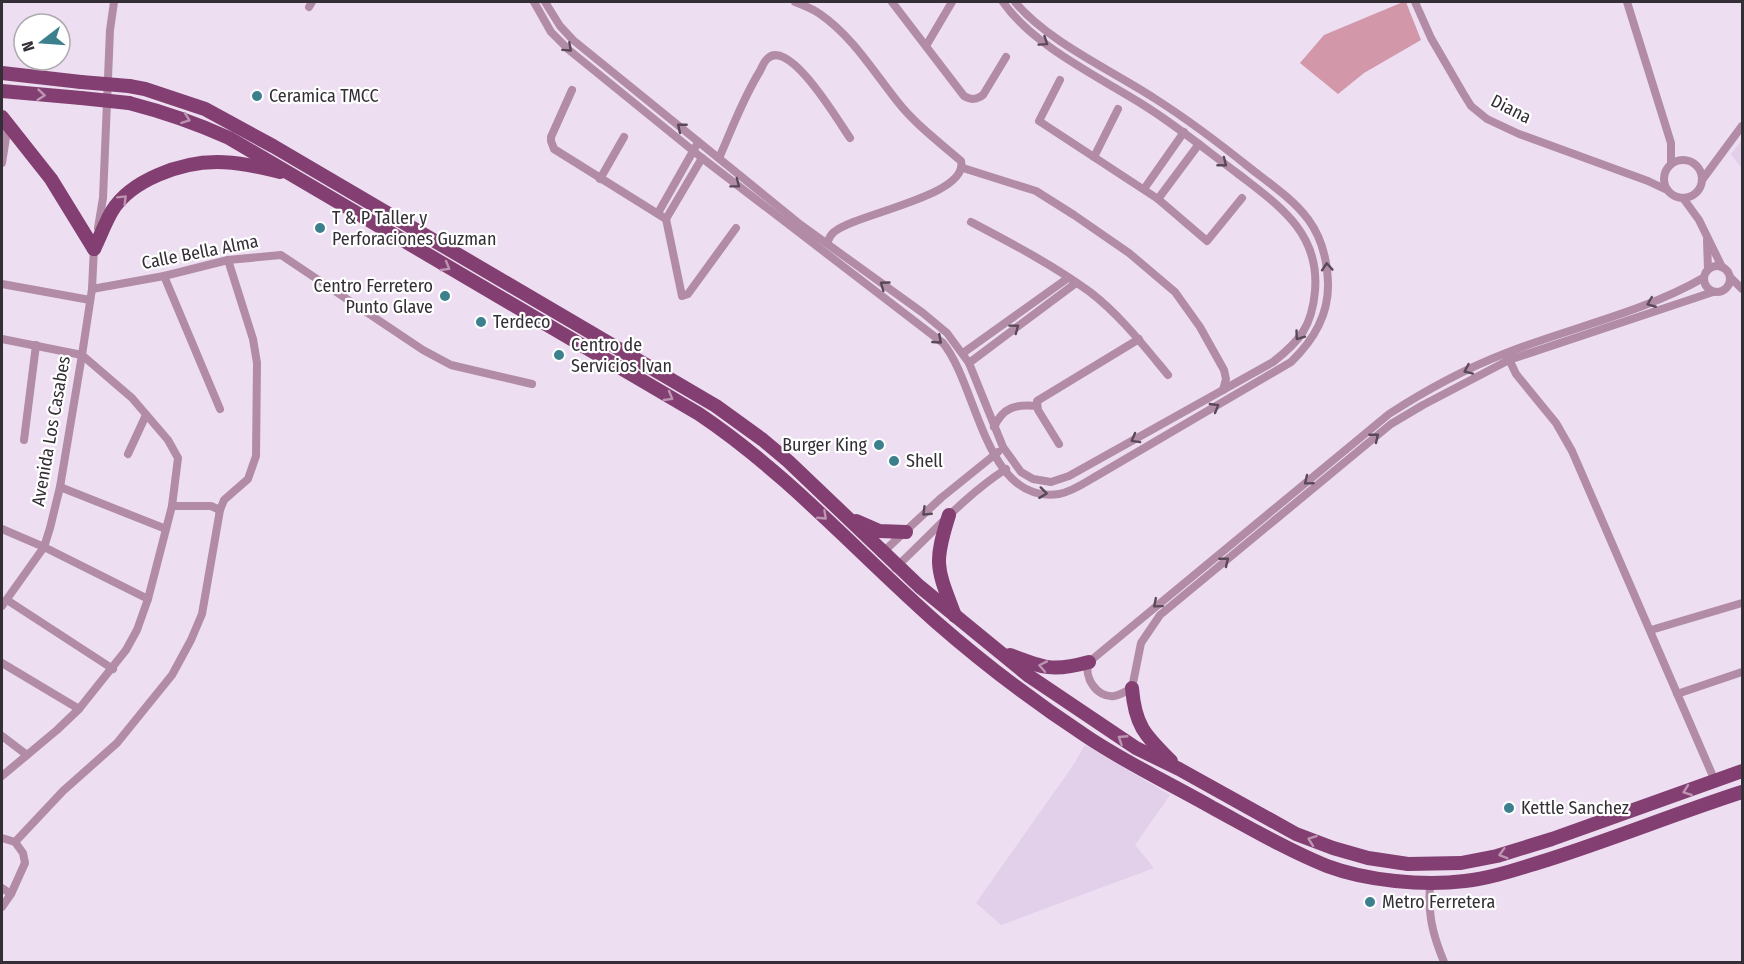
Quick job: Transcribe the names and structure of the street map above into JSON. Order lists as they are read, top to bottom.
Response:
{
  "streets": {
    "street": ["Diana", "Calle Bella Alma", "Avenida Los Casabes"]
  },
  "crossings": [
    ["Calle Bella Alma", "Avenida Los Casabes"]
  ],
  "places": [
    "Ceramica TMCC",
    "T & P Taller y Perforaciones Guzman",
    "Centro Ferretero Punto Glave",
    "Terdeco",
    "Centro de Servicios Ivan",
    "Burger King",
    "Shell",
    "Kettle Sanchez",
    "Metro Ferretera"
  ],
  "north": "left"
}
